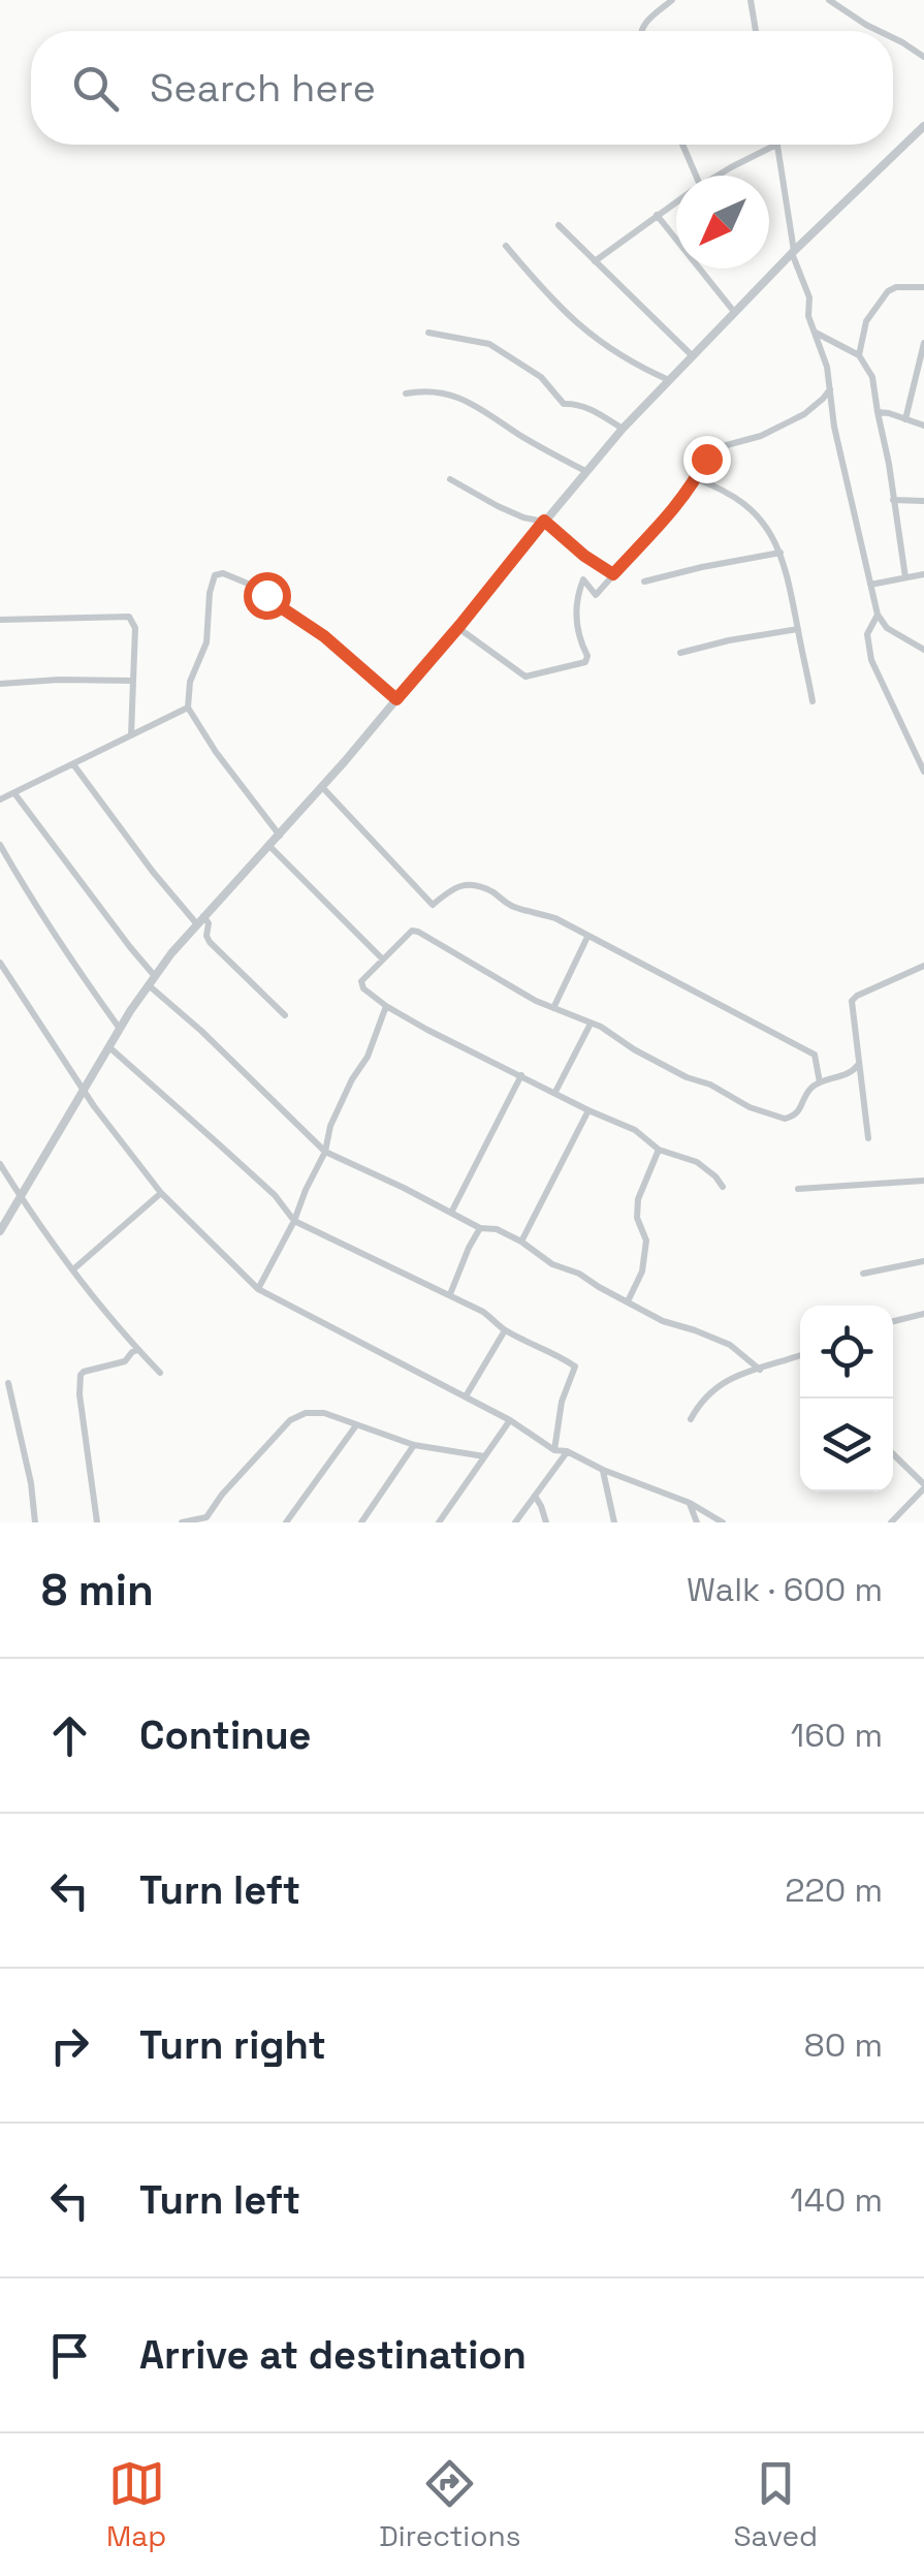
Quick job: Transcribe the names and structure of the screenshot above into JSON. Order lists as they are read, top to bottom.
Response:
{
  "north": "bottom left",
  "page": {
    "search": "Search here",
    "heading": ["8 min", "Walk · 600 m"],
    "list": [
      ["Continue", "160 m"],
      ["Turn left", "220 m"],
      ["Turn right", "80 m"],
      ["Turn left", "140 m"],
      "Arrive at destination"
    ],
    "nav": ["Map", "Directions", "Saved"]
  }
}
